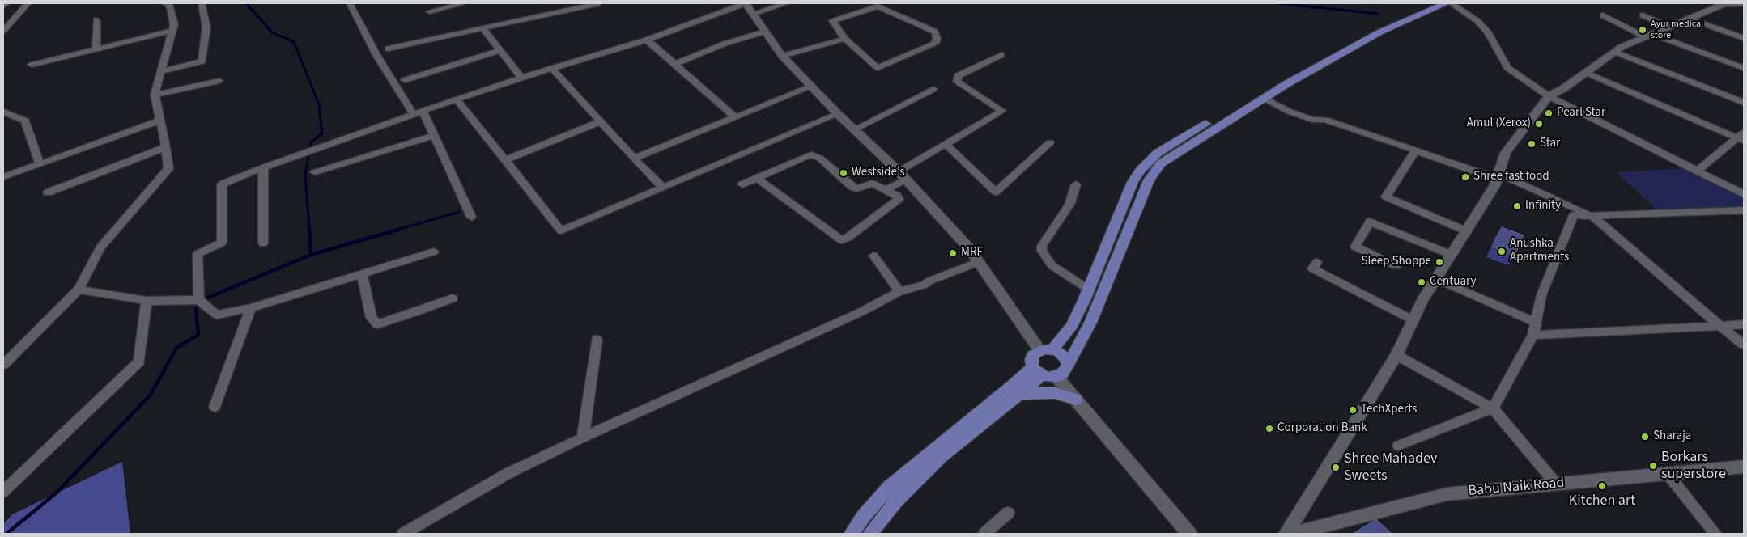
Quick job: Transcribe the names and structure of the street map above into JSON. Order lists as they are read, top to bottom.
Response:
{
  "streets": {
    "main road": ["Babu Naik Road"]
  },
  "places": [
    "Ayur medical store",
    "Pearl Star",
    "Amul (Xerox)",
    "Star",
    "Westside's",
    "Shree fast food",
    "Infinity",
    "Anushka Apartments",
    "MRF",
    "Sleep Shoppe",
    "Centuary",
    "TechXperts",
    "Corporation Bank",
    "Sharaja",
    "Borkars superstore",
    "Shree Mahadev Sweets",
    "Kitchen art"
  ]
}
